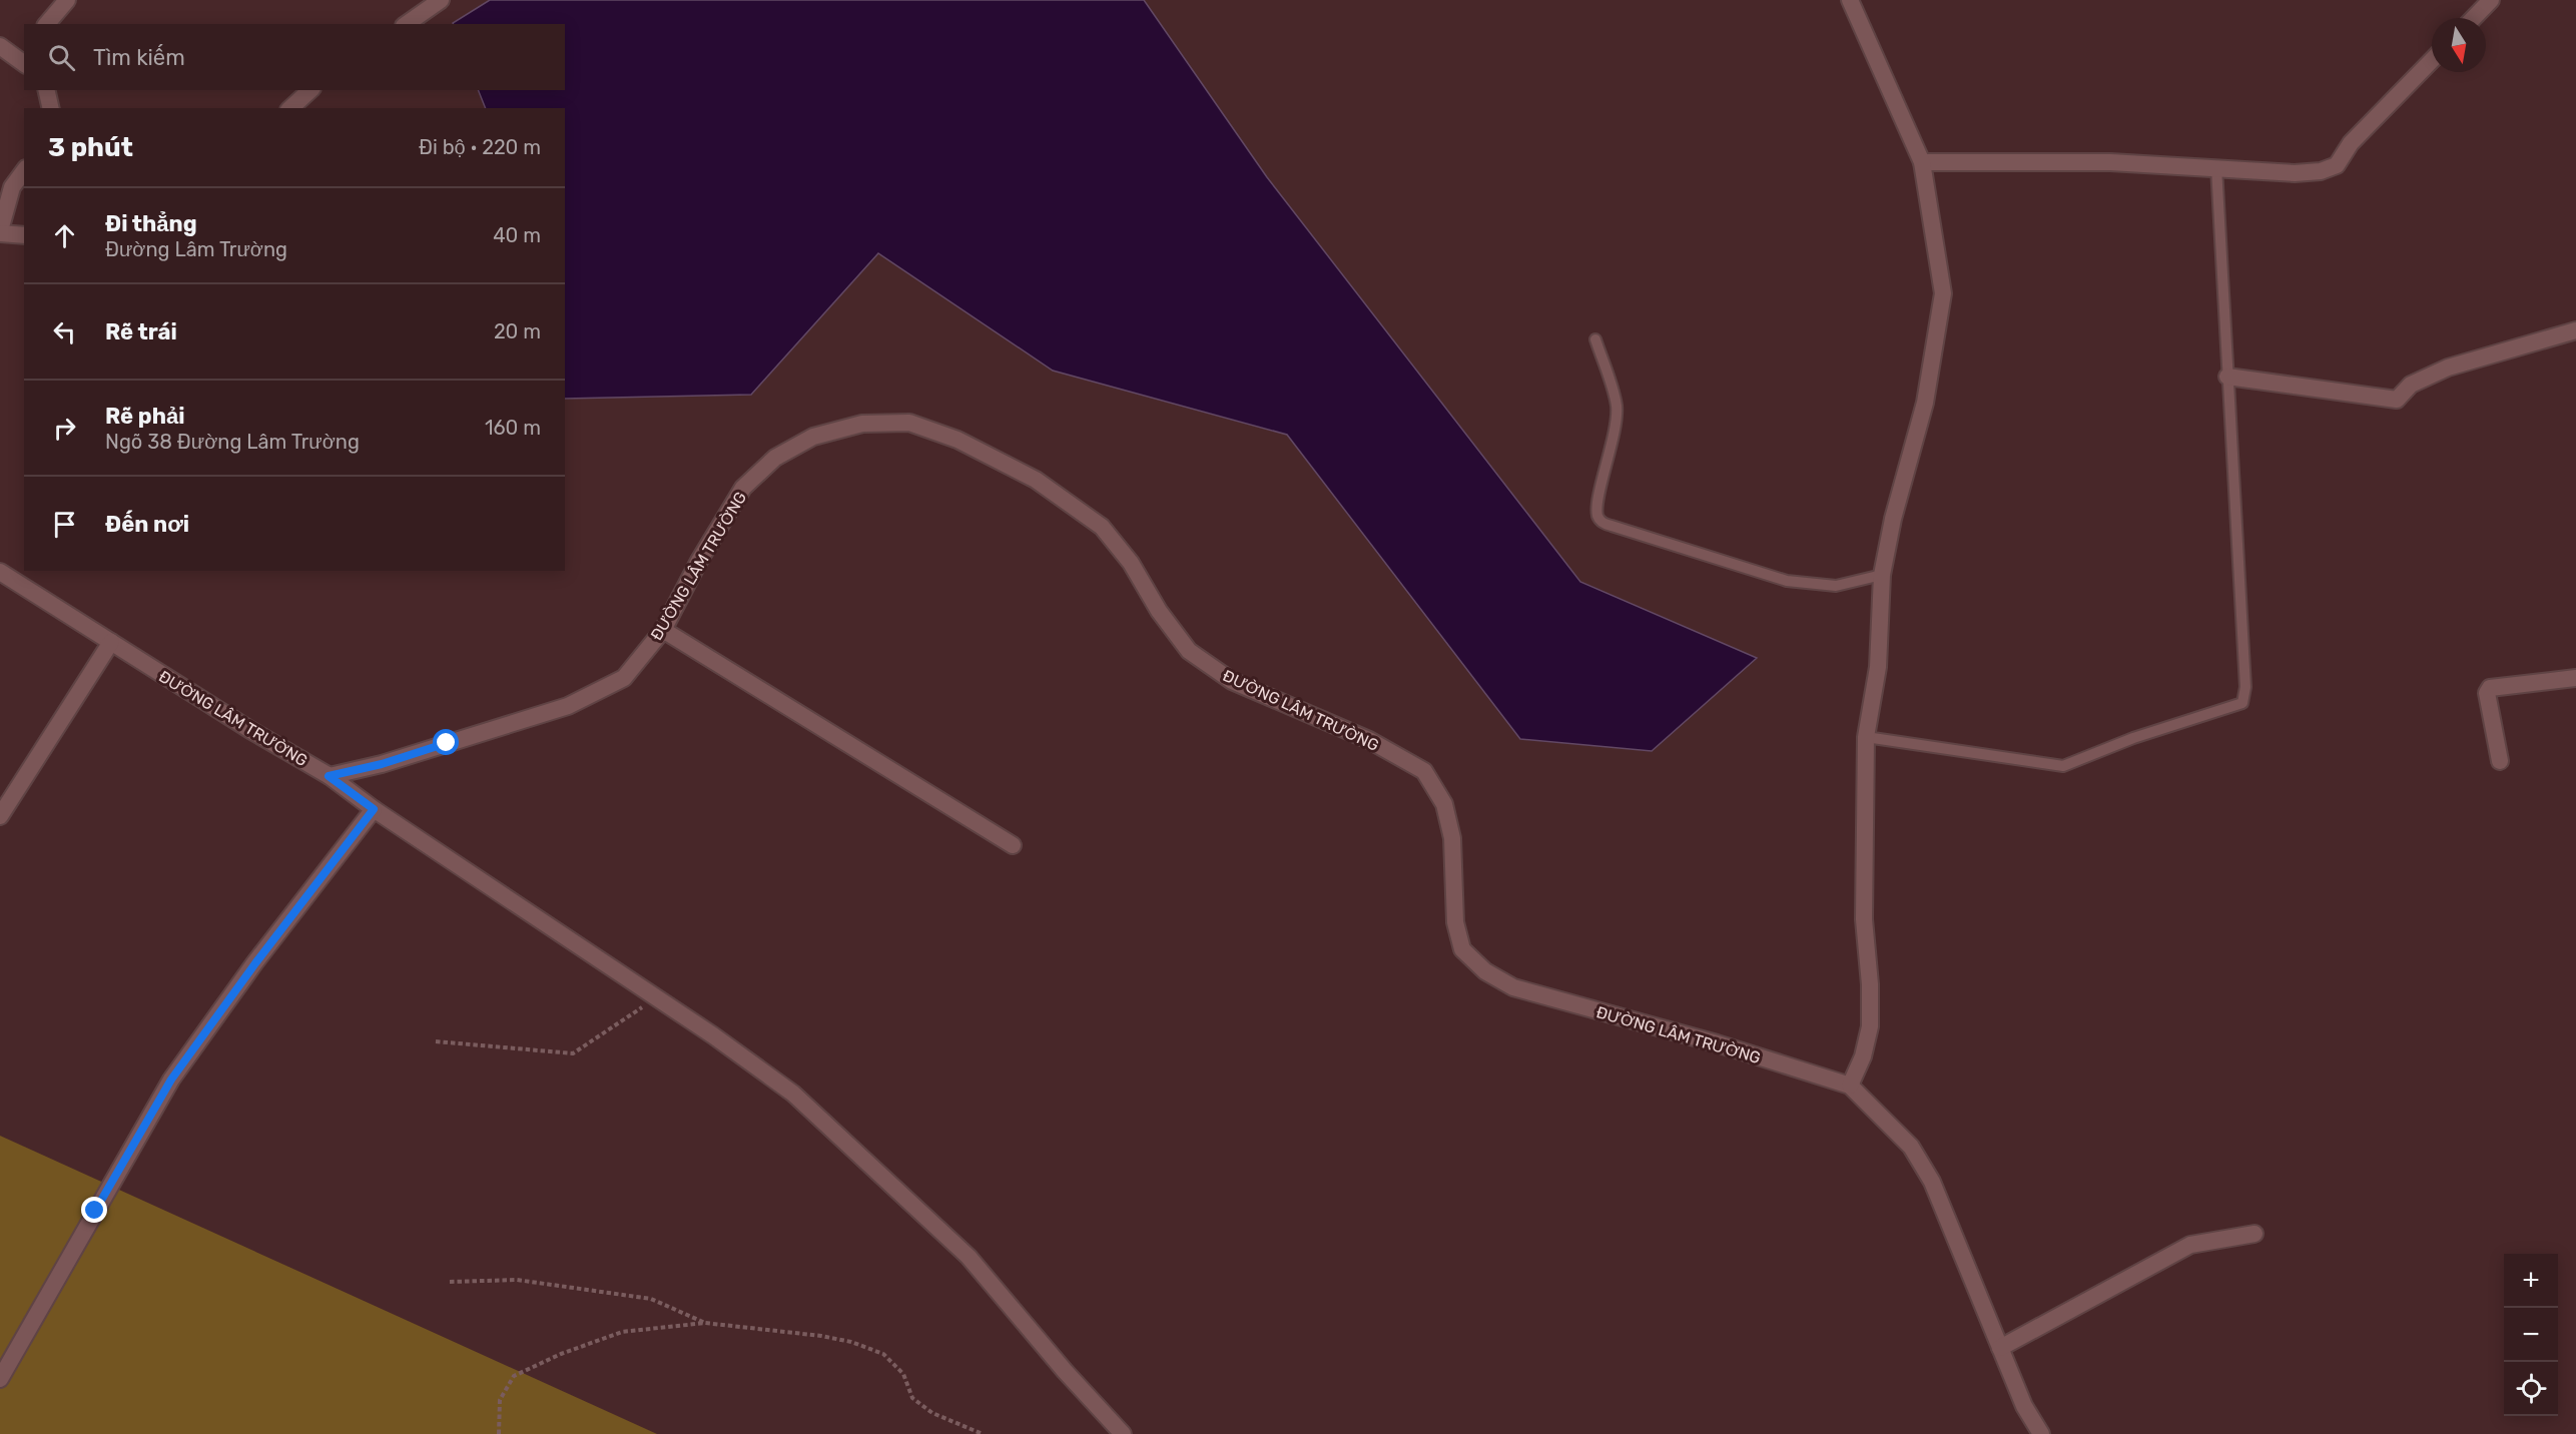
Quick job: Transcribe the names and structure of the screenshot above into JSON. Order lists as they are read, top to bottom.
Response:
{
  "streets": {
    "street": ["ĐƯỜNG LÂM TRƯỜNG"]
  },
  "north": "bottom",
  "page": {
    "search": "Tìm kiếm",
    "heading": ["3 phút", "Đi bộ · 220 m"],
    "list": [
      ["Đi thẳng", "Đường Lâm Trường", "40 m"],
      ["Rẽ trái", "20 m"],
      ["Rẽ phải", "Ngõ 38 Đường Lâm Trường", "160 m"],
      "Đến nơi"
    ],
    "map_buttons": ["+", "−"]
  }
}
